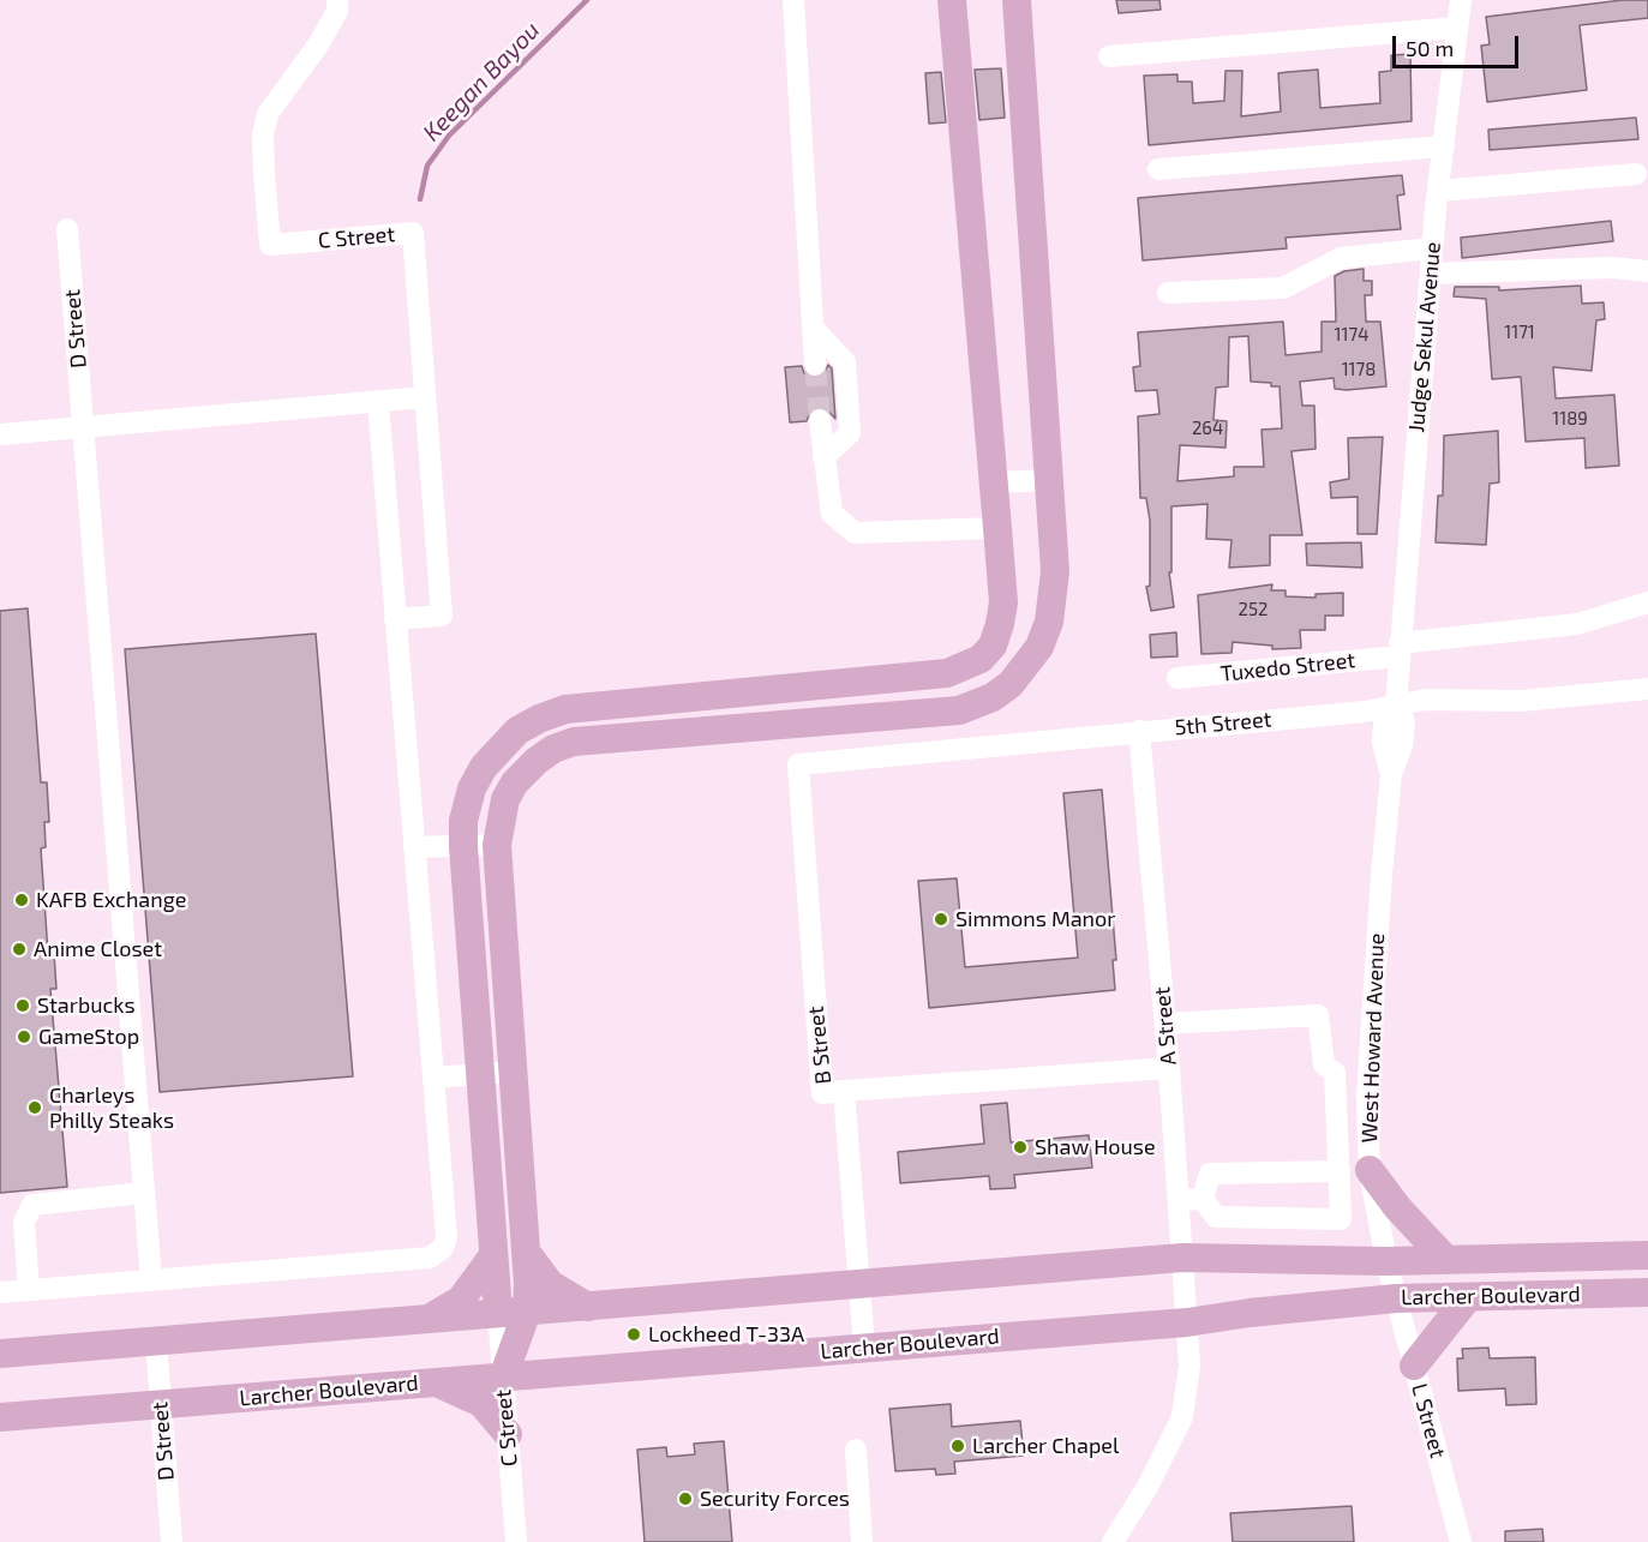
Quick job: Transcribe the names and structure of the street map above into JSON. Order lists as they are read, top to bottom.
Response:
{
  "streets": {
    "main road": ["Larcher Boulevard"],
    "street": [
      "C Street",
      "D Street",
      "Judge Sekul Avenue",
      "Tuxedo Street",
      "5th Street",
      "A Street",
      "West Howard Avenue",
      "B Street",
      "L Street"
    ]
  },
  "crossings": [
    ["C Street", "Larcher Boulevard"],
    ["D Street", "Larcher Boulevard"],
    ["Judge Sekul Avenue", "Tuxedo Street"],
    ["Judge Sekul Avenue", "West Howard Avenue"],
    ["Tuxedo Street", "West Howard Avenue"],
    ["5th Street", "A Street"],
    ["5th Street", "West Howard Avenue"],
    ["5th Street", "B Street"],
    ["A Street", "Larcher Boulevard"],
    ["West Howard Avenue", "Larcher Boulevard"],
    ["West Howard Avenue", "L Street"],
    ["B Street", "Larcher Boulevard"],
    ["Larcher Boulevard", "L Street"]
  ],
  "water": ["Keegan Bayou"],
  "places": [
    "KAFB Exchange",
    "Simmons Manor",
    "Anime Closet",
    "Starbucks",
    "GameStop",
    "Charleys Philly Steaks",
    "Shaw House",
    "Lockheed T-33A",
    "Larcher Chapel",
    "Security Forces"
  ],
  "house_numbers": [
    "1171",
    "1174",
    "1178",
    "1189",
    "264",
    "252"
  ],
  "scale_bar": "50 m"
}
